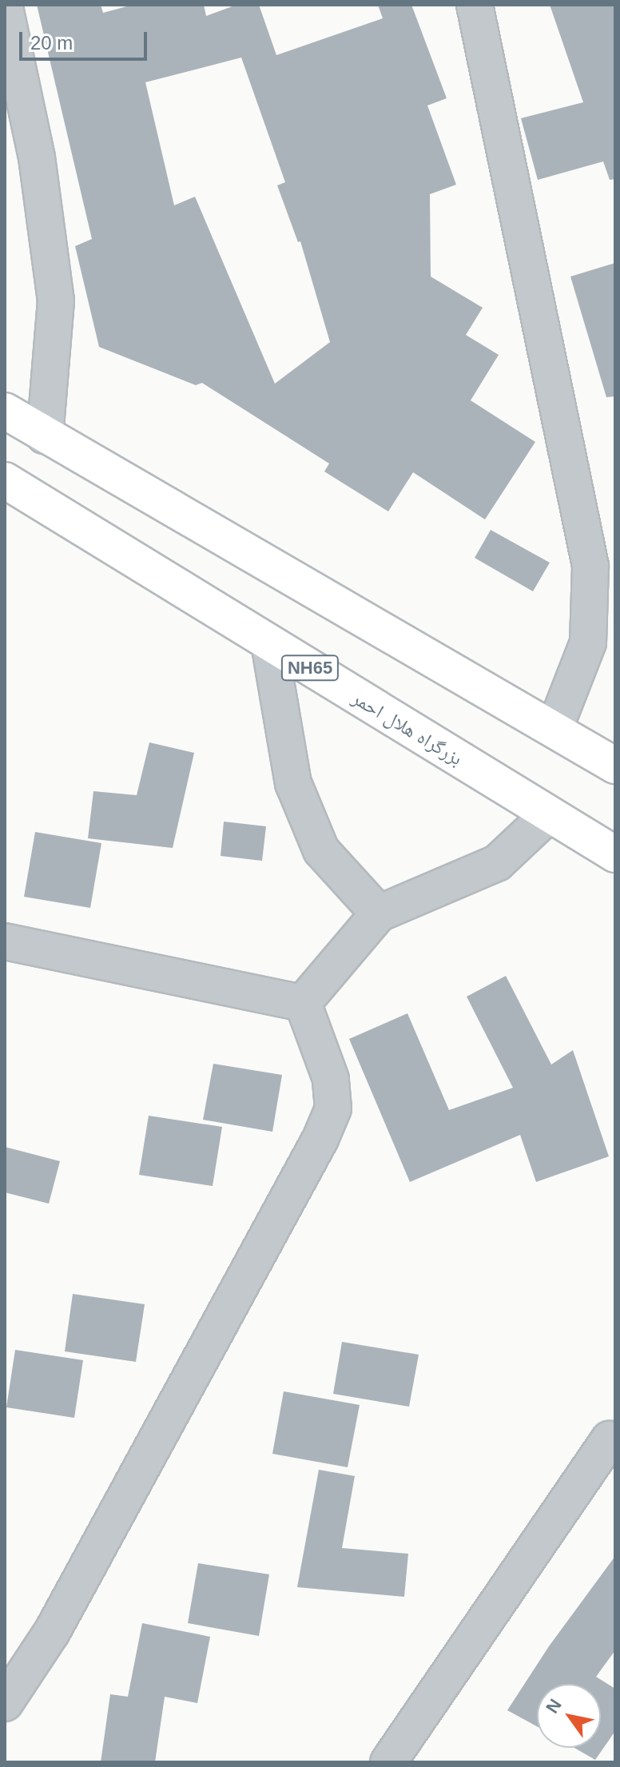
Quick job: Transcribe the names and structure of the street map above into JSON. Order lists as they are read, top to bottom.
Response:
{
  "streets": {
    "highway": ["NH65", "بزرگراه هلال احمر"]
  },
  "scale_bar": "20 m",
  "north": "top left"
}
